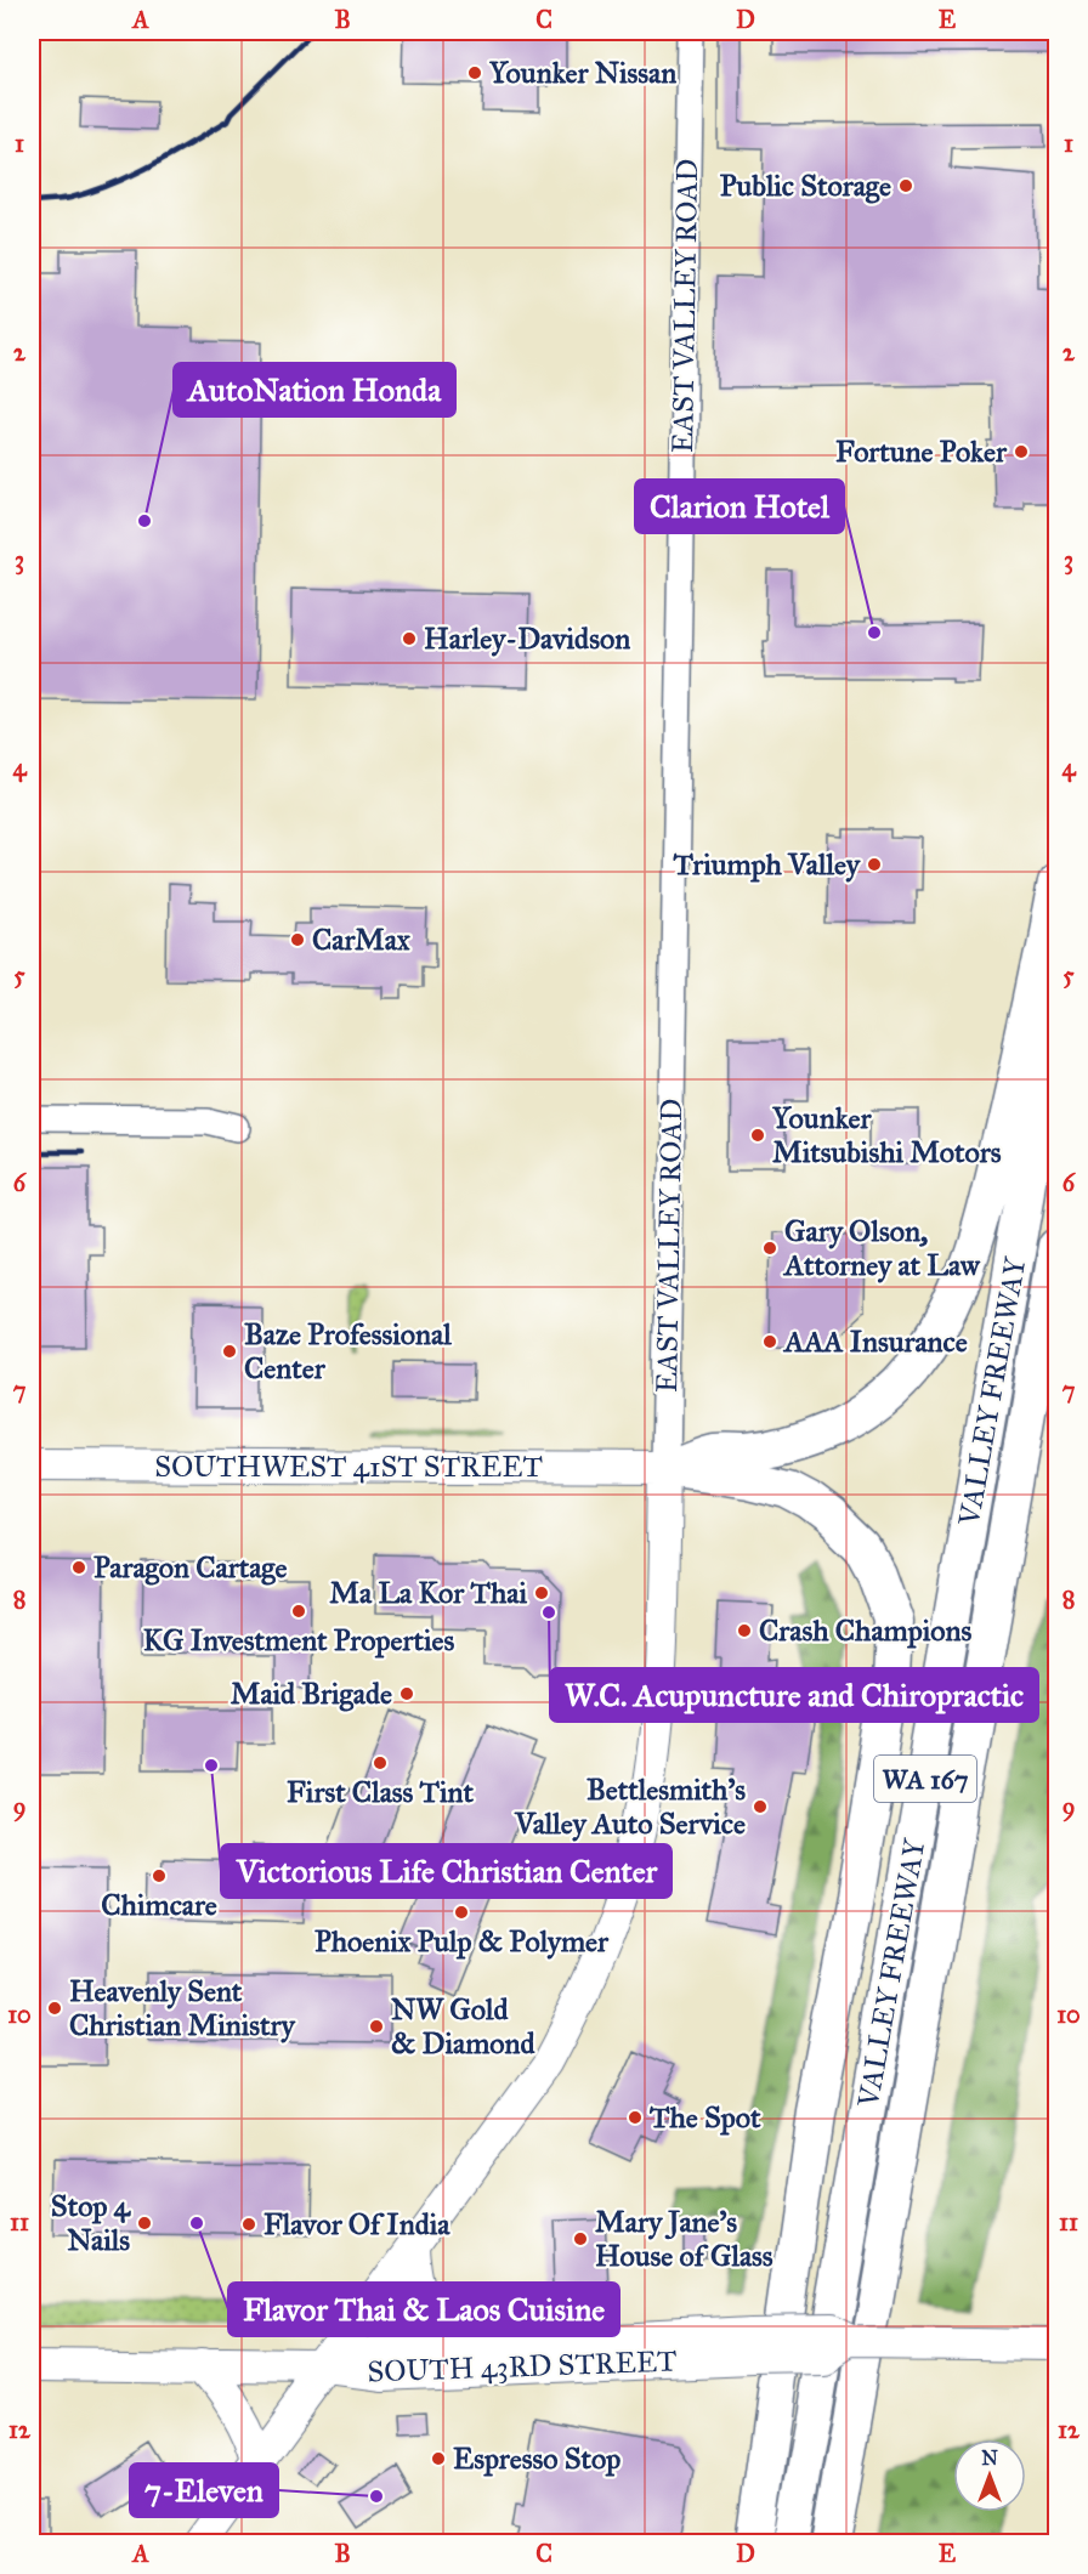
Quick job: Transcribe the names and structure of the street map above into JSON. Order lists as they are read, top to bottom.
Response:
{
  "streets": {
    "highway": ["VALLEY FREEWAY", "WA 167"],
    "main road": ["EAST VALLEY ROAD", "SOUTHWEST 41ST STREET", "SOUTH 43RD STREET"]
  },
  "crossings": [
    ["EAST VALLEY ROAD", "SOUTHWEST 41ST STREET"],
    ["EAST VALLEY ROAD", "SOUTH 43RD STREET"]
  ],
  "places": [
    "Younker Nissan",
    "Public Storage",
    "Fortune Poker",
    "AutoNation Honda",
    "Clarion Hotel",
    "Harley-Davidson",
    "Triumph Valley",
    "CarMax",
    "Younker Mitsubishi Motors",
    "Gary Olson, Attorney at Law",
    "AAA Insurance",
    "Baze Professional Center",
    "Paragon Cartage",
    "Ma La Kor Thai",
    "KG Investment Properties",
    "W.C. Acupuncture and Chiropractic",
    "Crash Champions",
    "Maid Brigade",
    "First Class Tint",
    "Victorious Life Christian Center",
    "Bettlesmith's Valley Auto Service",
    "Chimcare",
    "Phoenix Pulp & Polymer",
    "Heavenly Sent Christian Ministry",
    "NW Gold & Diamond",
    "The Spot",
    "Stop 4 Nails",
    "Flavor Thai & Laos Cuisine",
    "Flavor Of India",
    "Mary Jane's House of Glass",
    "Espresso Stop",
    "7-Eleven"
  ],
  "north": "top",
  "grid": {
    "columns": [
      "A",
      "B",
      "C",
      "D",
      "E"
    ],
    "rows": [
      "1",
      "2",
      "3",
      "4",
      "5",
      "6",
      "7",
      "8",
      "9",
      "10",
      "11",
      "12"
    ]
  }
}
